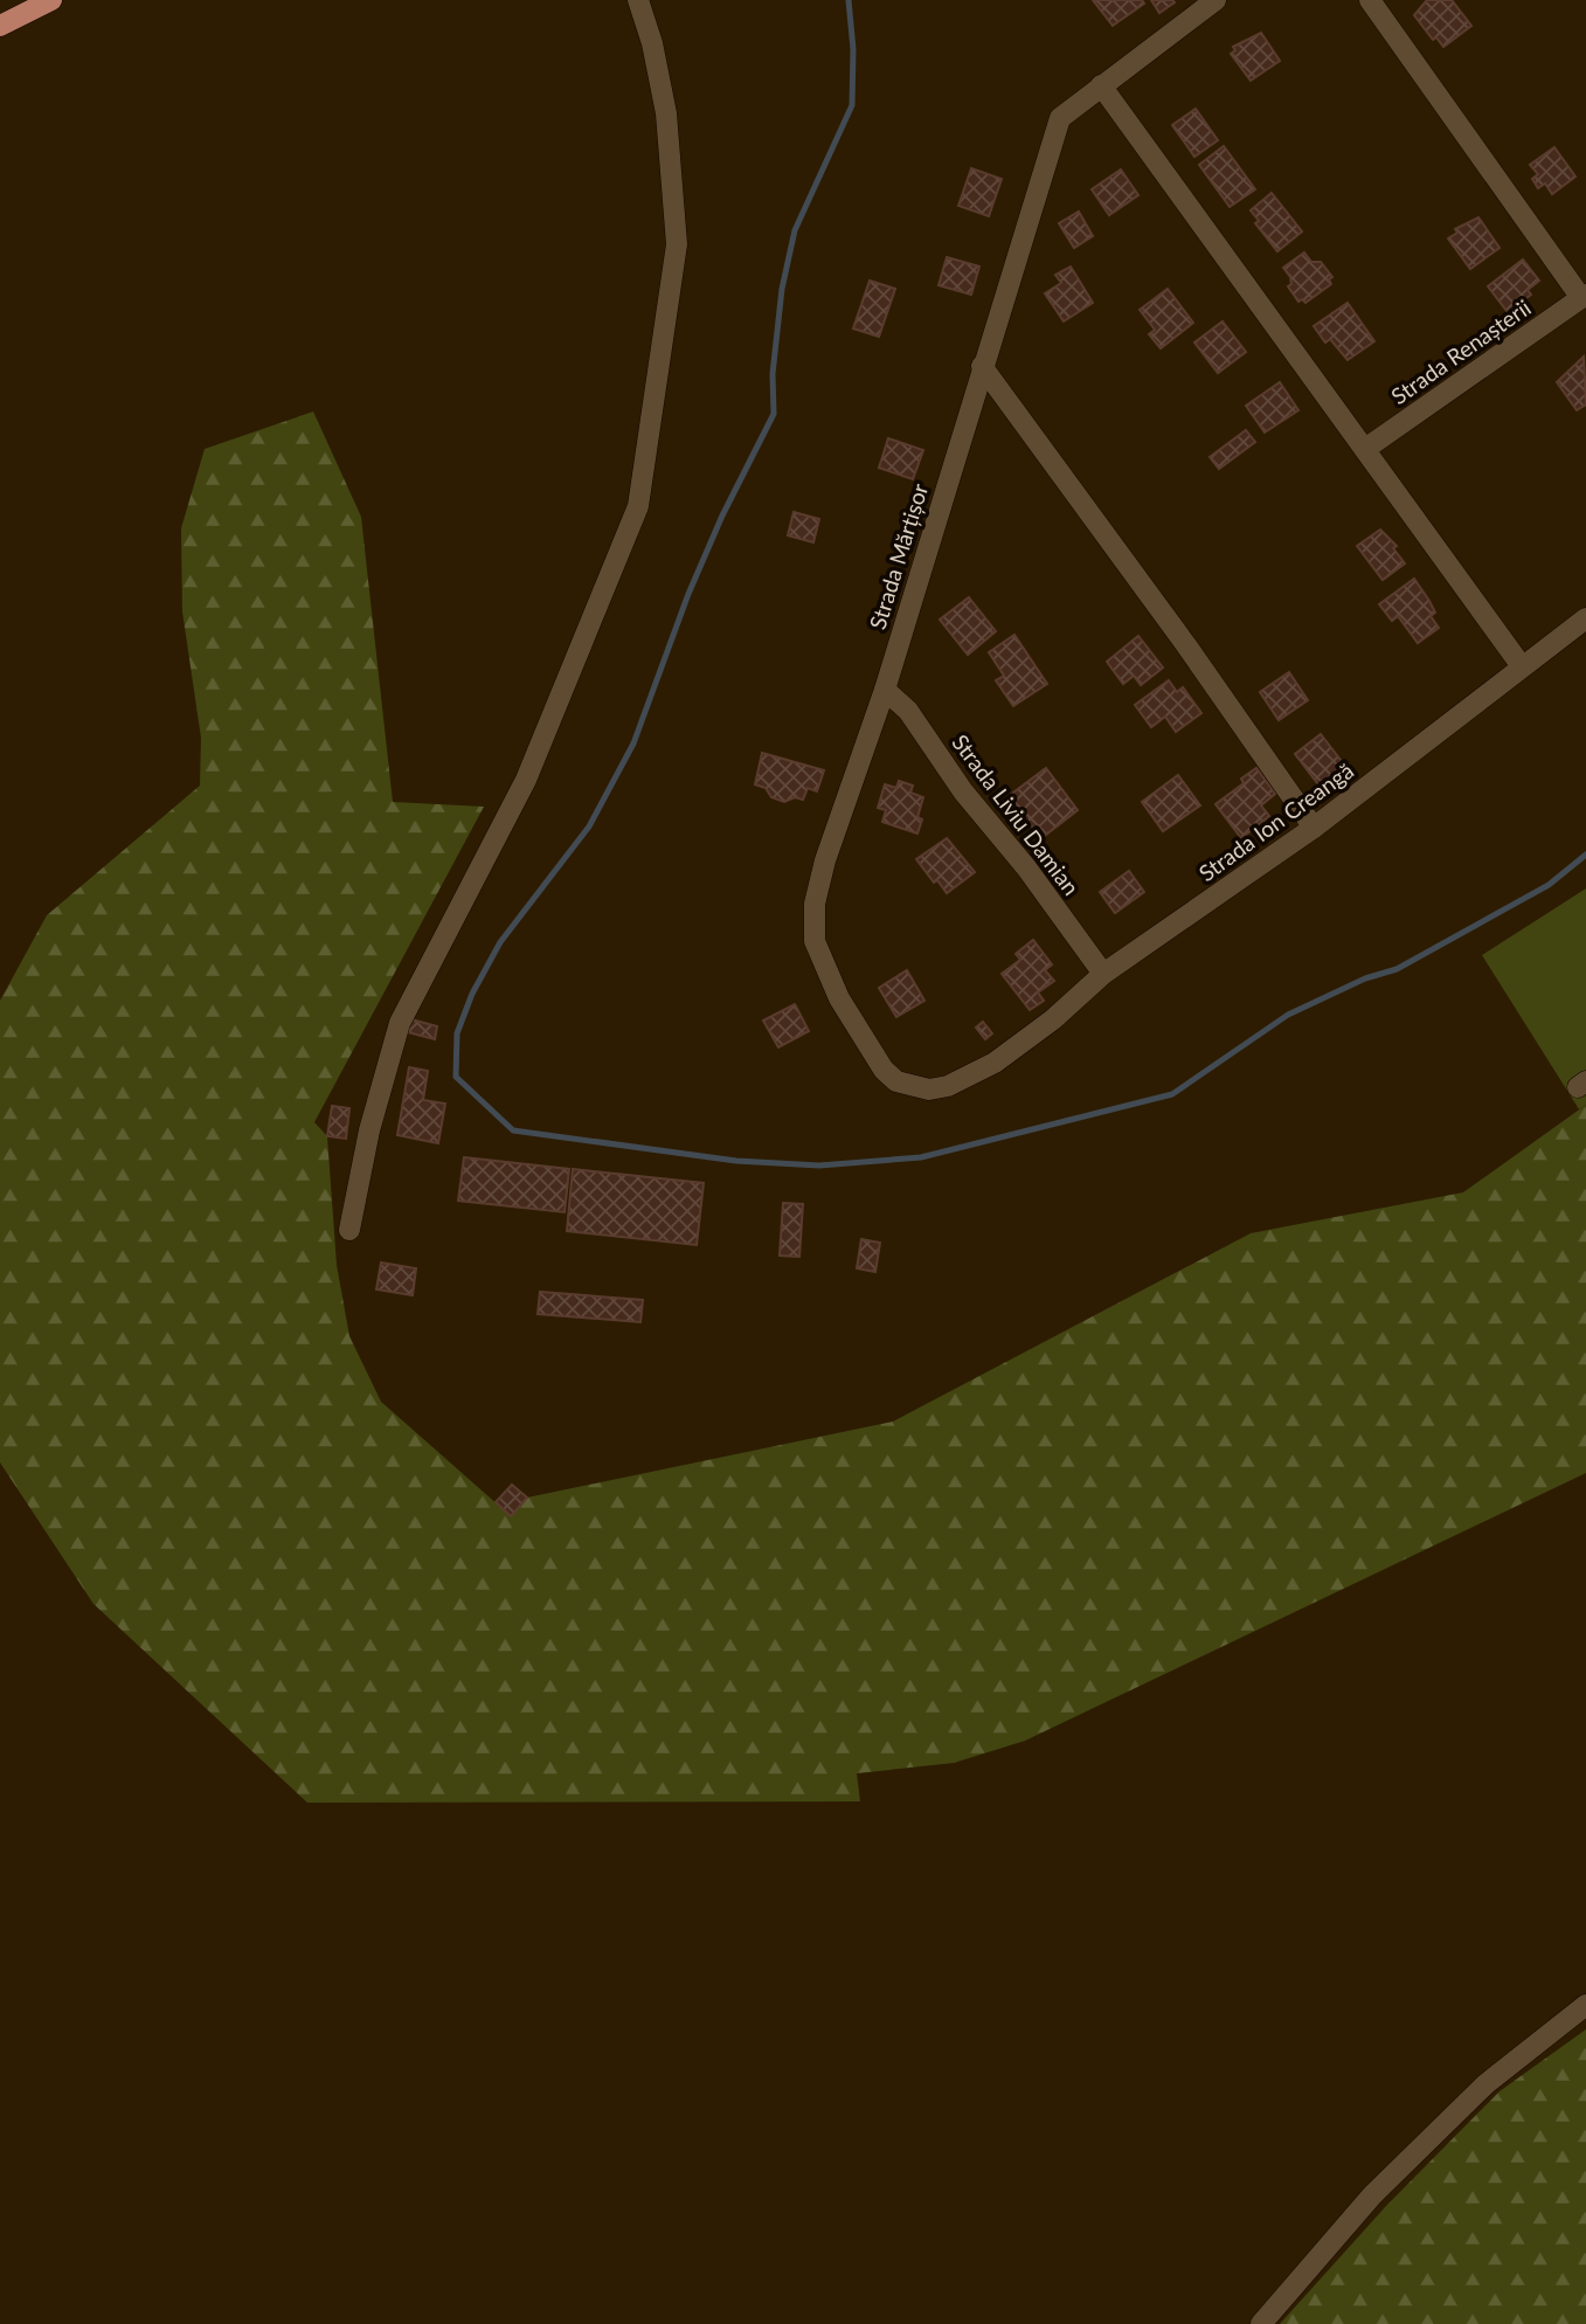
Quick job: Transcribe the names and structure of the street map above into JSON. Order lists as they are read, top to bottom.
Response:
{
  "streets": {
    "street": [
      "Strada Renașterii",
      "Strada Mărțișor",
      "Strada Liviu Damian",
      "Strada Ion Creangă"
    ]
  },
  "crossings": [
    ["Strada Mărțișor", "Strada Liviu Damian"],
    ["Strada Mărțișor", "Strada Ion Creangă"],
    ["Strada Liviu Damian", "Strada Ion Creangă"]
  ]
}
